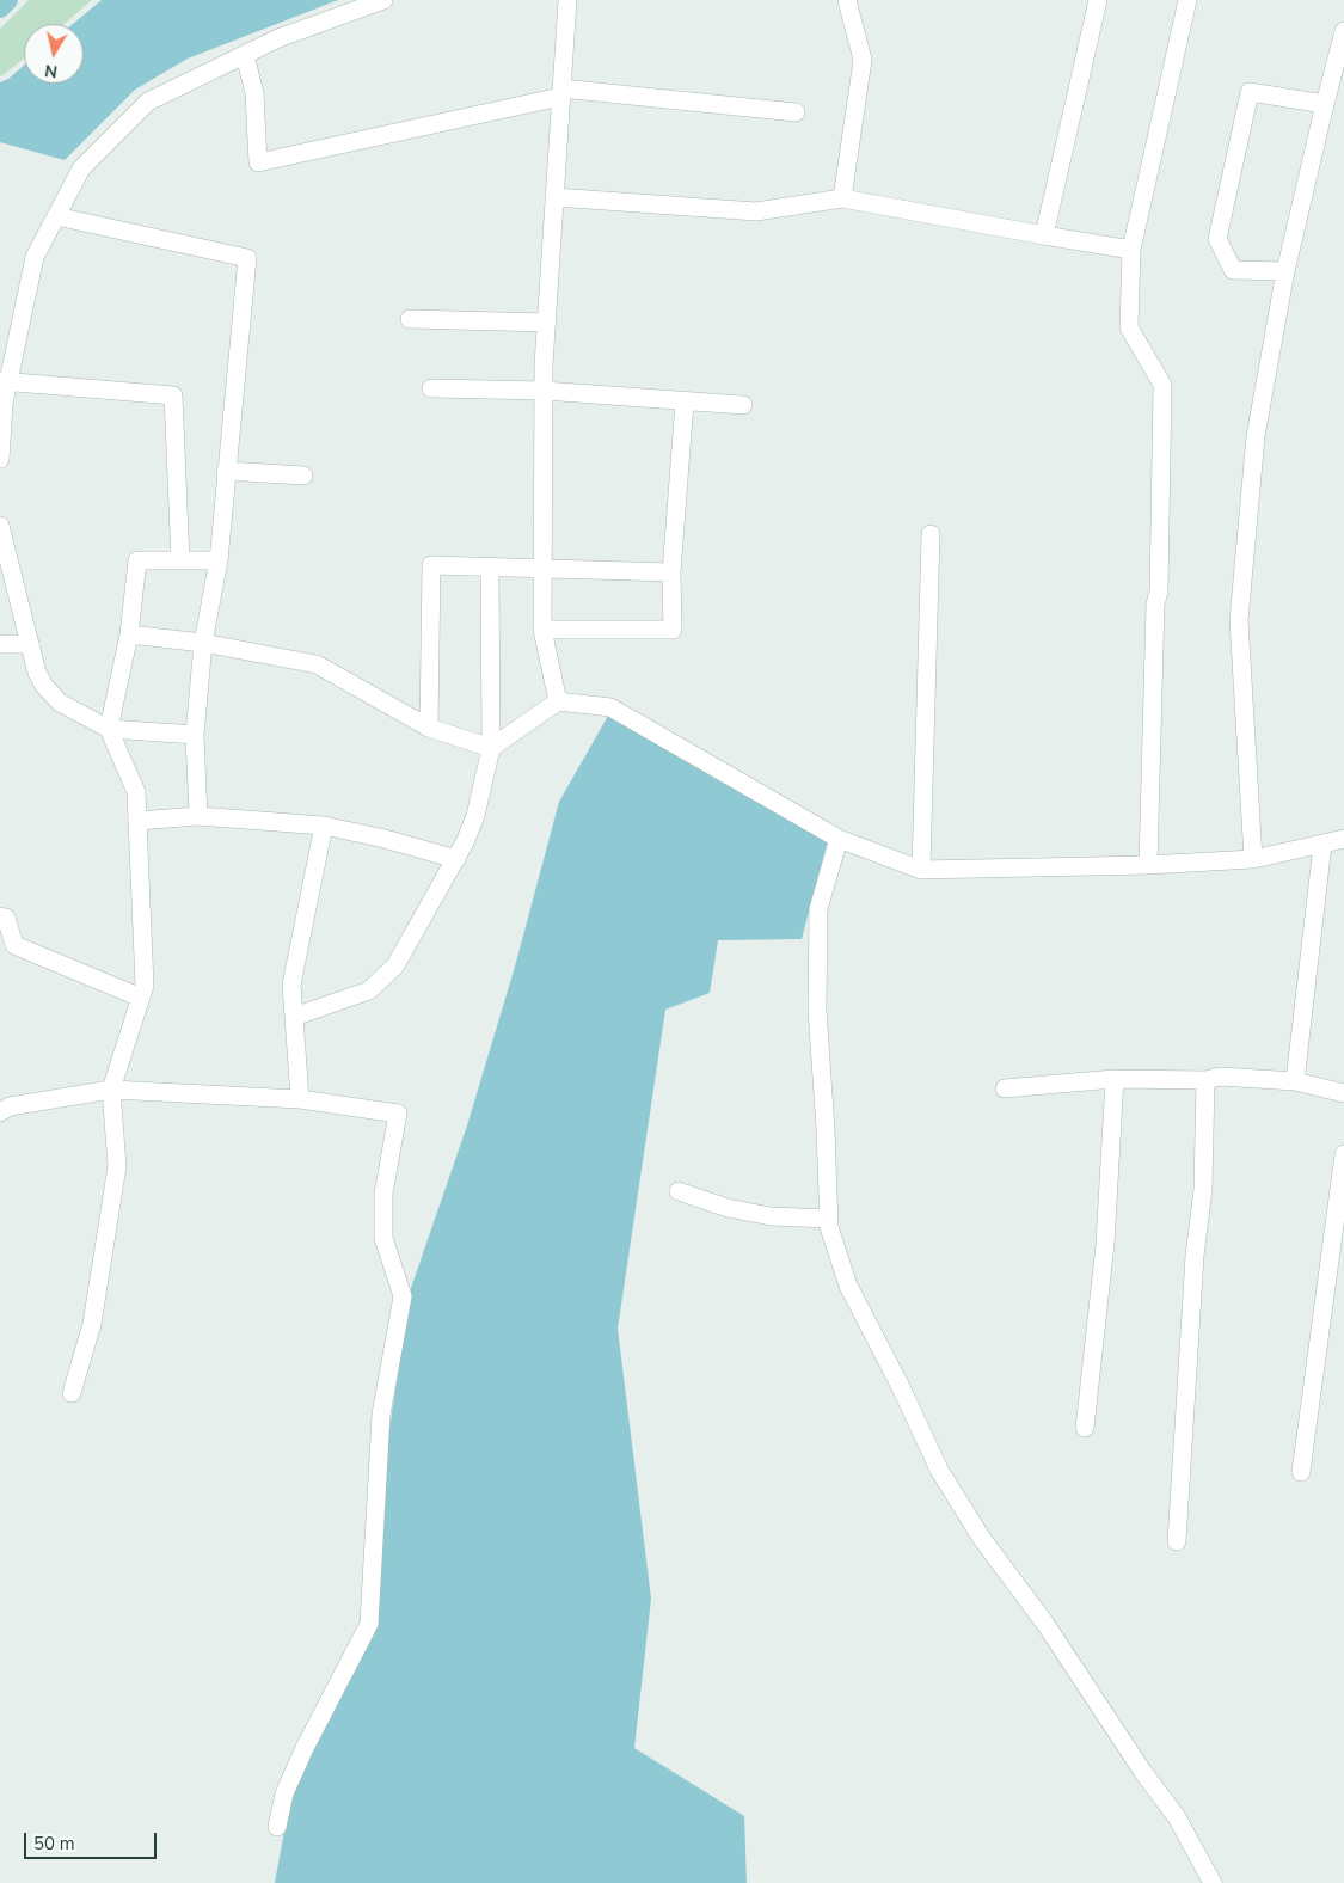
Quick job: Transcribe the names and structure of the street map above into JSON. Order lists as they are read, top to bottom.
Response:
{
  "scale_bar": "50 m",
  "north": "bottom"
}
